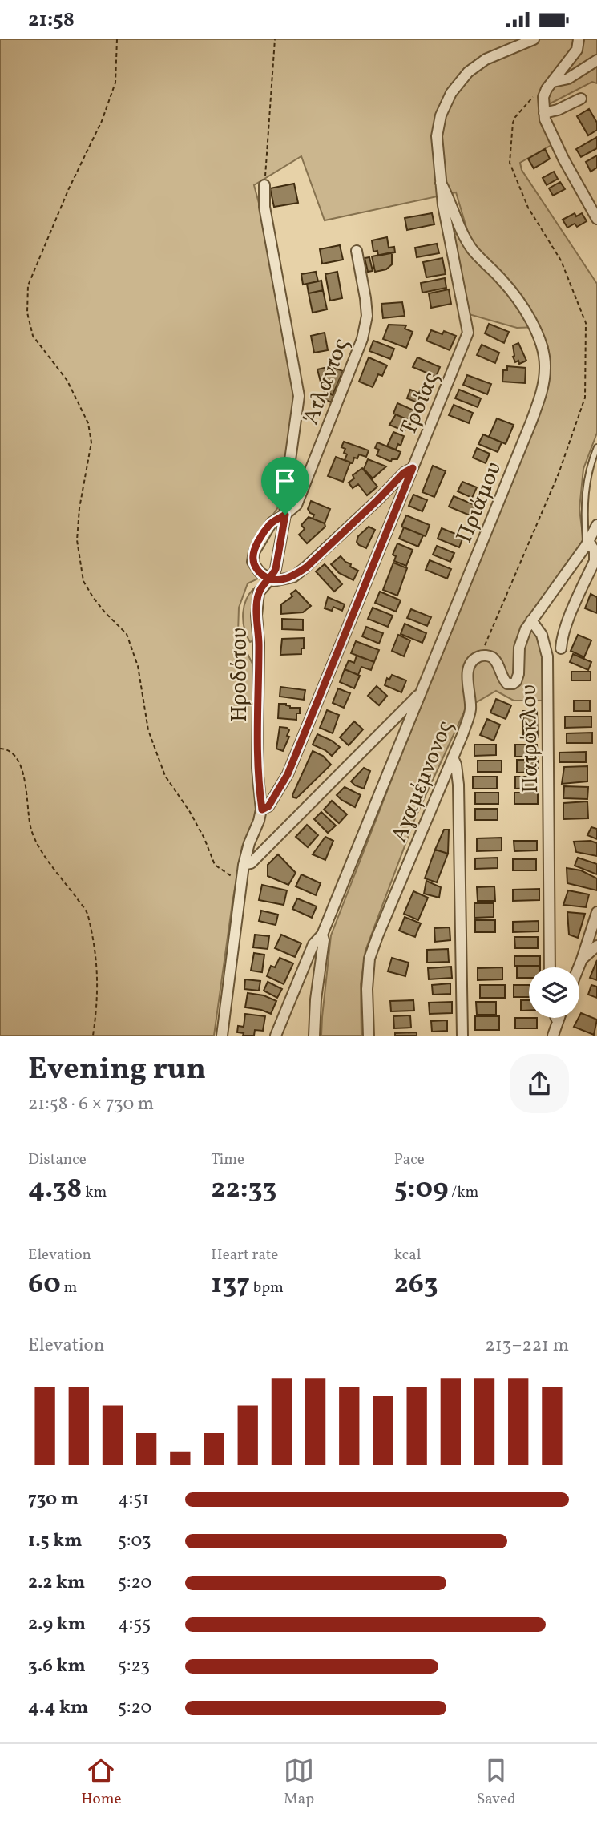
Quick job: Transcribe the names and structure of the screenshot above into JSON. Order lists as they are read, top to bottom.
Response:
{
  "streets": {
    "street": [
      "Άτλαντος",
      "Τροίας",
      "Πριάμου",
      "Ηροδότου",
      "Πατρόκλου",
      "Αγαμέμνονος"
    ]
  },
  "crossings": [
    ["Άτλαντος", "Ηροδότου"],
    ["Τροίας", "Πριάμου"],
    ["Τροίας", "Ηροδότου"],
    ["Πατρόκλου", "Αγαμέμνονος"]
  ],
  "page": {
    "status": "21:58",
    "heading": ["Evening run", "21:58 · 6 × 730 m"],
    "stats": [
      ["Distance", "4.38 km"],
      ["Time", "22:33"],
      ["Pace", "5:09 /km"],
      ["Elevation", "60 m"],
      ["Heart rate", "137 bpm"],
      ["kcal", "263"]
    ],
    "chart": ["Elevation", "213–221 m"],
    "list": [
      {
        "name": "730 m",
        "note": "4:51"
      },
      {
        "name": "1.5 km",
        "note": "5:03"
      },
      {
        "name": "2.2 km",
        "note": "5:20"
      },
      {
        "name": "2.9 km",
        "note": "4:55"
      },
      {
        "name": "3.6 km",
        "note": "5:23"
      },
      {
        "name": "4.4 km",
        "note": "5:20"
      }
    ],
    "tabs": ["Home", "Map", "Saved"]
  }
}
